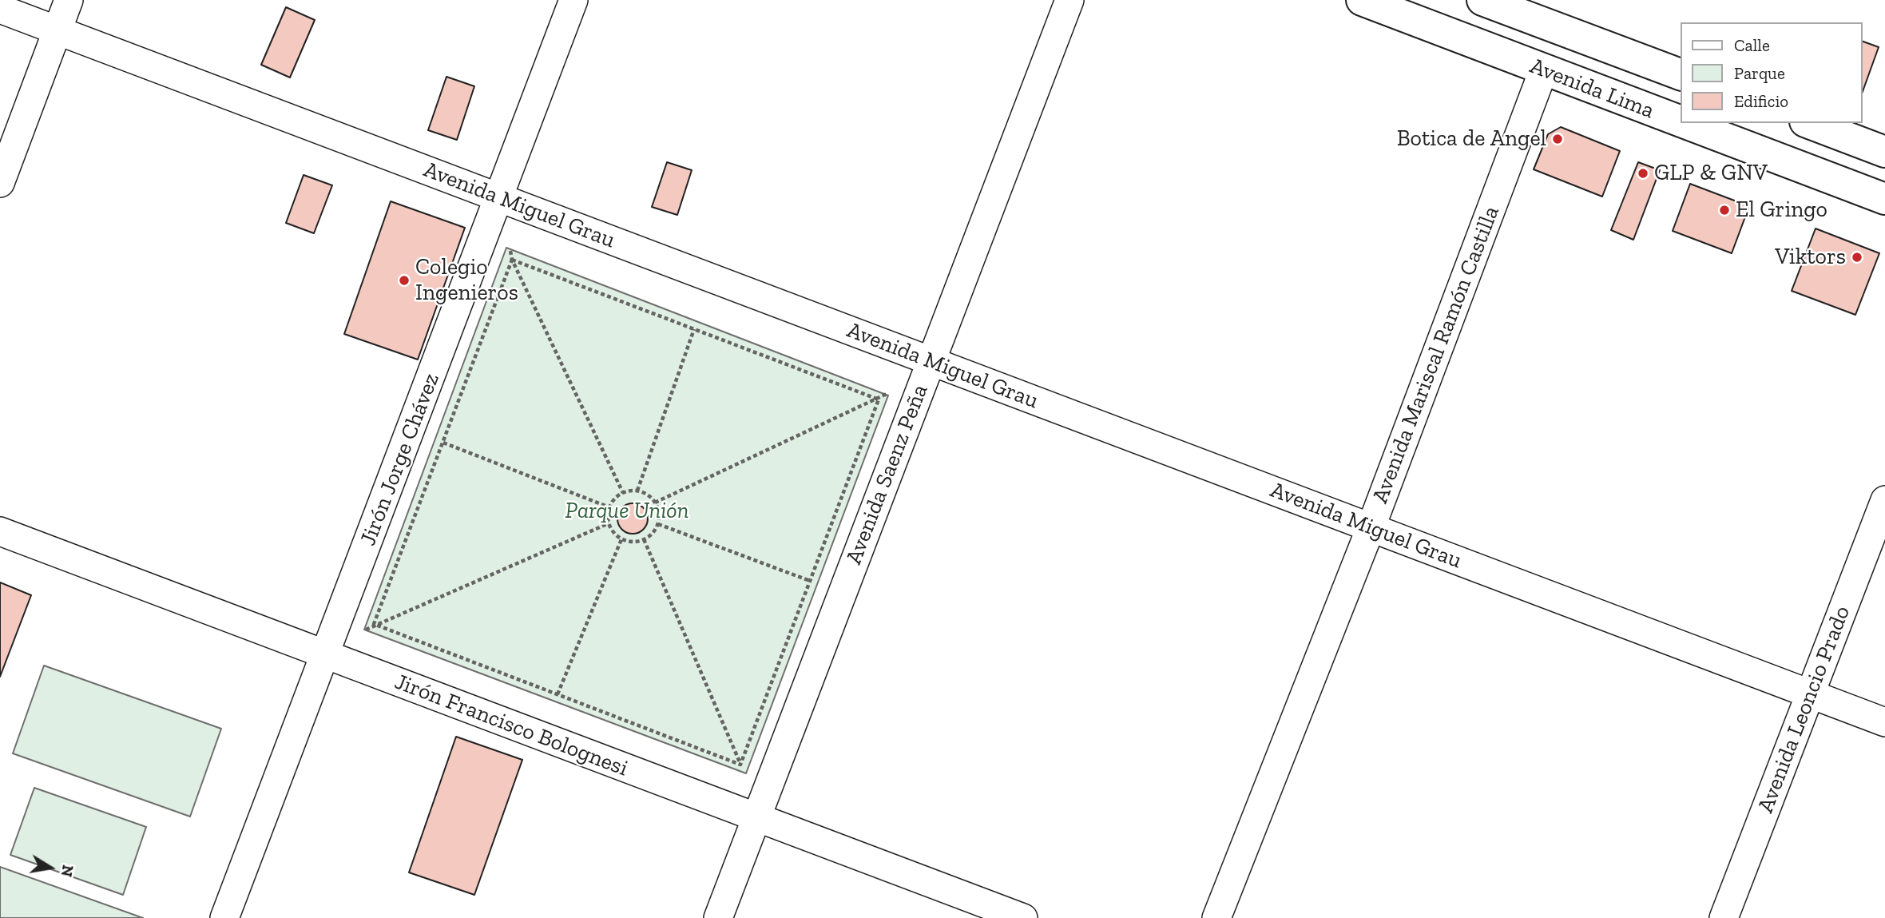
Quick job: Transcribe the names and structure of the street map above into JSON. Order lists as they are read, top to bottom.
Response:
{
  "streets": {
    "main road": ["Avenida Lima"],
    "street": [
      "Avenida Miguel Grau",
      "Avenida Mariscal Ramón Castilla",
      "Jirón Jorge Chávez",
      "Avenida Saenz Peña",
      "Avenida Leoncio Prado",
      "Jirón Francisco Bolognesi"
    ]
  },
  "crossings": [
    ["Avenida Lima", "Avenida Mariscal Ramón Castilla"],
    ["Avenida Miguel Grau", "Avenida Mariscal Ramón Castilla"],
    ["Avenida Miguel Grau", "Jirón Jorge Chávez"],
    ["Avenida Miguel Grau", "Avenida Saenz Peña"],
    ["Avenida Miguel Grau", "Avenida Leoncio Prado"],
    ["Jirón Jorge Chávez", "Jirón Francisco Bolognesi"],
    ["Avenida Saenz Peña", "Jirón Francisco Bolognesi"]
  ],
  "parks": ["Parque Unión"],
  "places": [
    "Botica de Angel",
    "GLP & GNV",
    "El Gringo",
    "Viktors",
    "Colegio Ingenieros"
  ],
  "legend": ["Calle", "Parque", "Edificio"],
  "north": "right"
}
